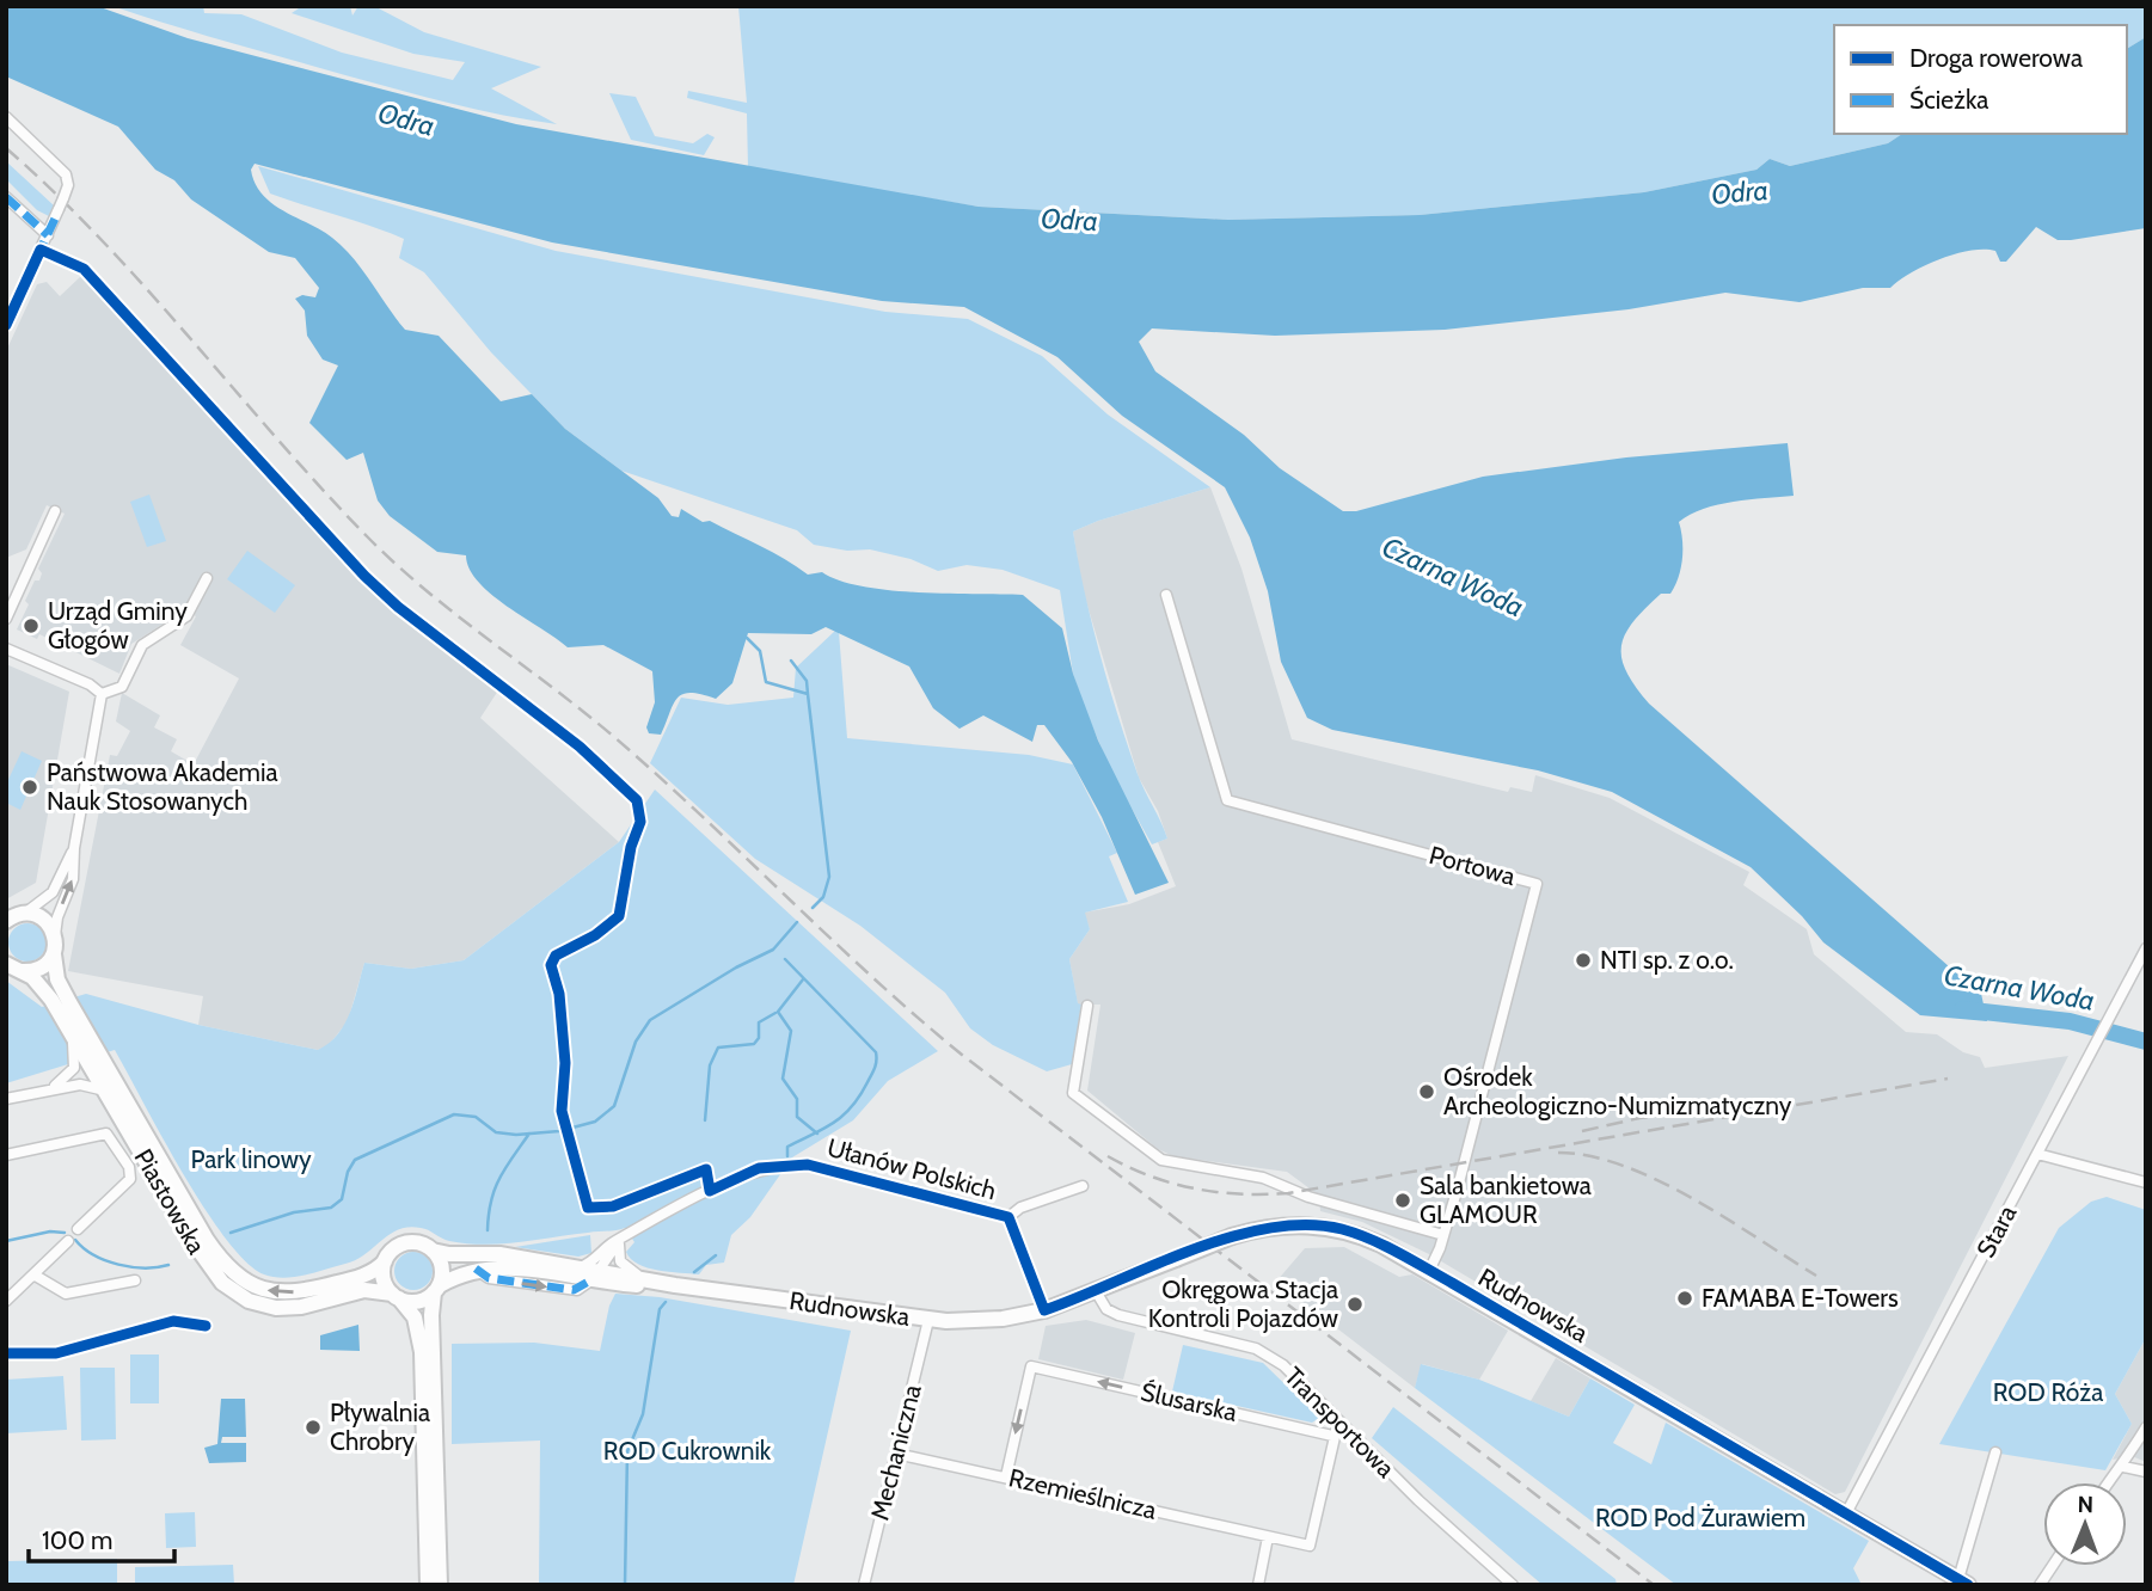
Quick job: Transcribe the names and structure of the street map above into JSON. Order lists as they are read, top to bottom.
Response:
{
  "streets": {
    "main road": ["Piastowska", "Rudnowska"],
    "street": [
      "Portowa",
      "Ułanów Polskich",
      "Stara",
      "Ślusarska",
      "Transportowa",
      "Mechaniczna",
      "Rzemieślnicza"
    ]
  },
  "crossings": [
    ["Portowa", "Rudnowska"],
    ["Ułanów Polskich", "Rudnowska"],
    ["Piastowska", "Rudnowska"],
    ["Stara", "Rudnowska"],
    ["Rudnowska", "Transportowa"],
    ["Rudnowska", "Mechaniczna"],
    ["Ślusarska", "Rzemieślnicza"],
    ["Mechaniczna", "Rzemieślnicza"]
  ],
  "water": ["Odra", "Czarna Woda"],
  "parks": [
    "Park linowy",
    "ROD Róża",
    "ROD Cukrownik",
    "ROD Pod Żurawiem"
  ],
  "places": [
    "Urząd Gminy Głogów",
    "Państwowa Akademia Nauk Stosowanych",
    "NTI sp. z o.o.",
    "Ośrodek Archeologiczno-Numizmatyczny",
    "Sala bankietowa GLAMOUR",
    "FAMABA E-Towers",
    "Okręgowa Stacja Kontroli Pojazdów",
    "Pływalnia Chrobry"
  ],
  "legend": ["Droga rowerowa", "Ścieżka"],
  "scale_bar": "100 m",
  "north": "top"
}
